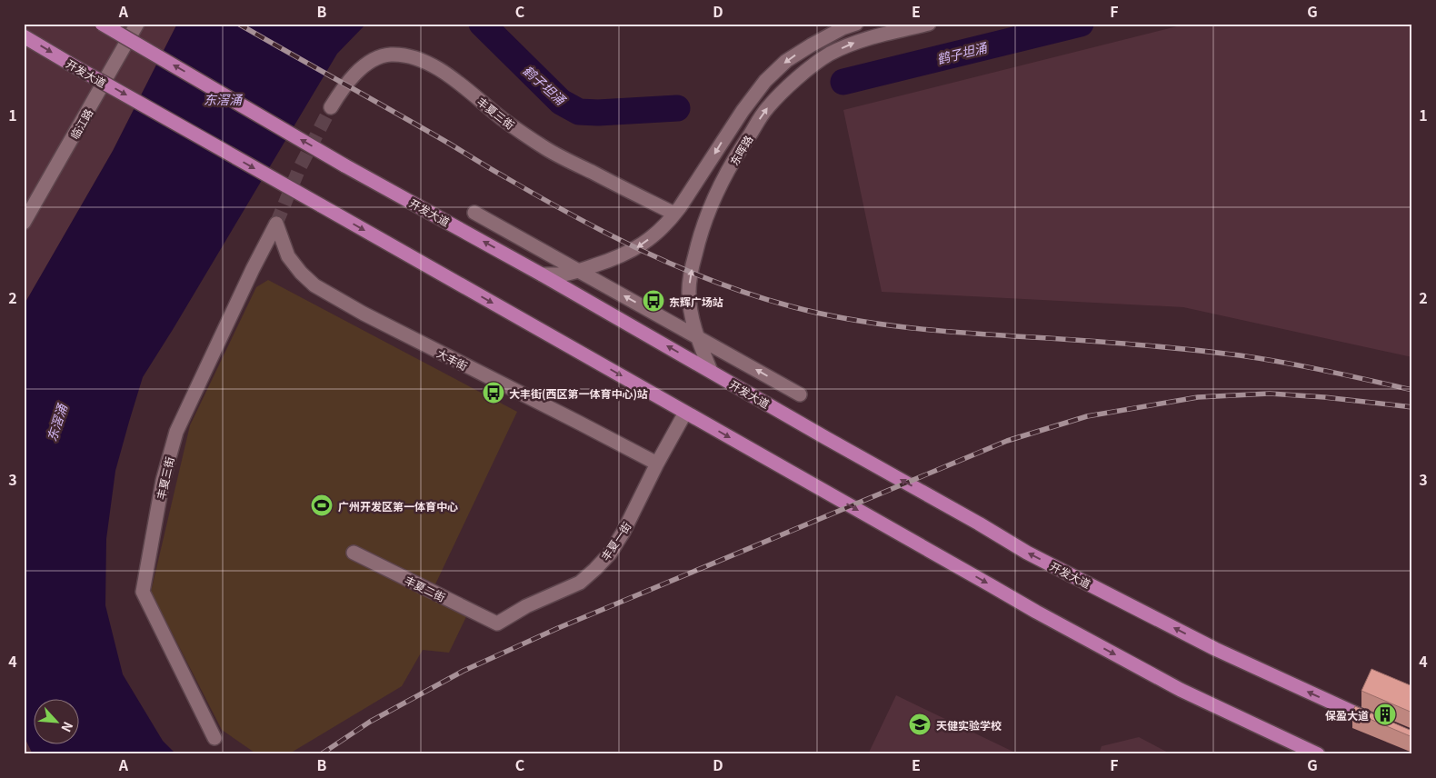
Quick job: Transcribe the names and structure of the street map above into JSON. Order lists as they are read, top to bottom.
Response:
{
  "streets": {
    "main road": ["开发大道"],
    "street": [
      "丰夏三街",
      "临江路",
      "东晖路",
      "大丰街",
      "丰夏一街",
      "丰夏二街"
    ]
  },
  "crossings": [
    ["开发大道", "东晖路"],
    ["开发大道", "丰夏一街"],
    ["丰夏三街", "东晖路"],
    ["丰夏三街", "大丰街"],
    ["大丰街", "丰夏一街"],
    ["丰夏一街", "丰夏二街"]
  ],
  "water": ["鹤子坦涌", "东滘涌"],
  "places": {
    "bus stop": ["东辉广场站", "大丰街(西区第一体育中心)站"],
    "sports": ["广州开发区第一体育中心"],
    "building": ["保盈大道"],
    "school or university": ["天健实验学校"]
  },
  "north": "bottom right",
  "grid": {
    "columns": [
      "A",
      "B",
      "C",
      "D",
      "E",
      "F",
      "G"
    ],
    "rows": [
      "1",
      "2",
      "3",
      "4"
    ]
  }
}
